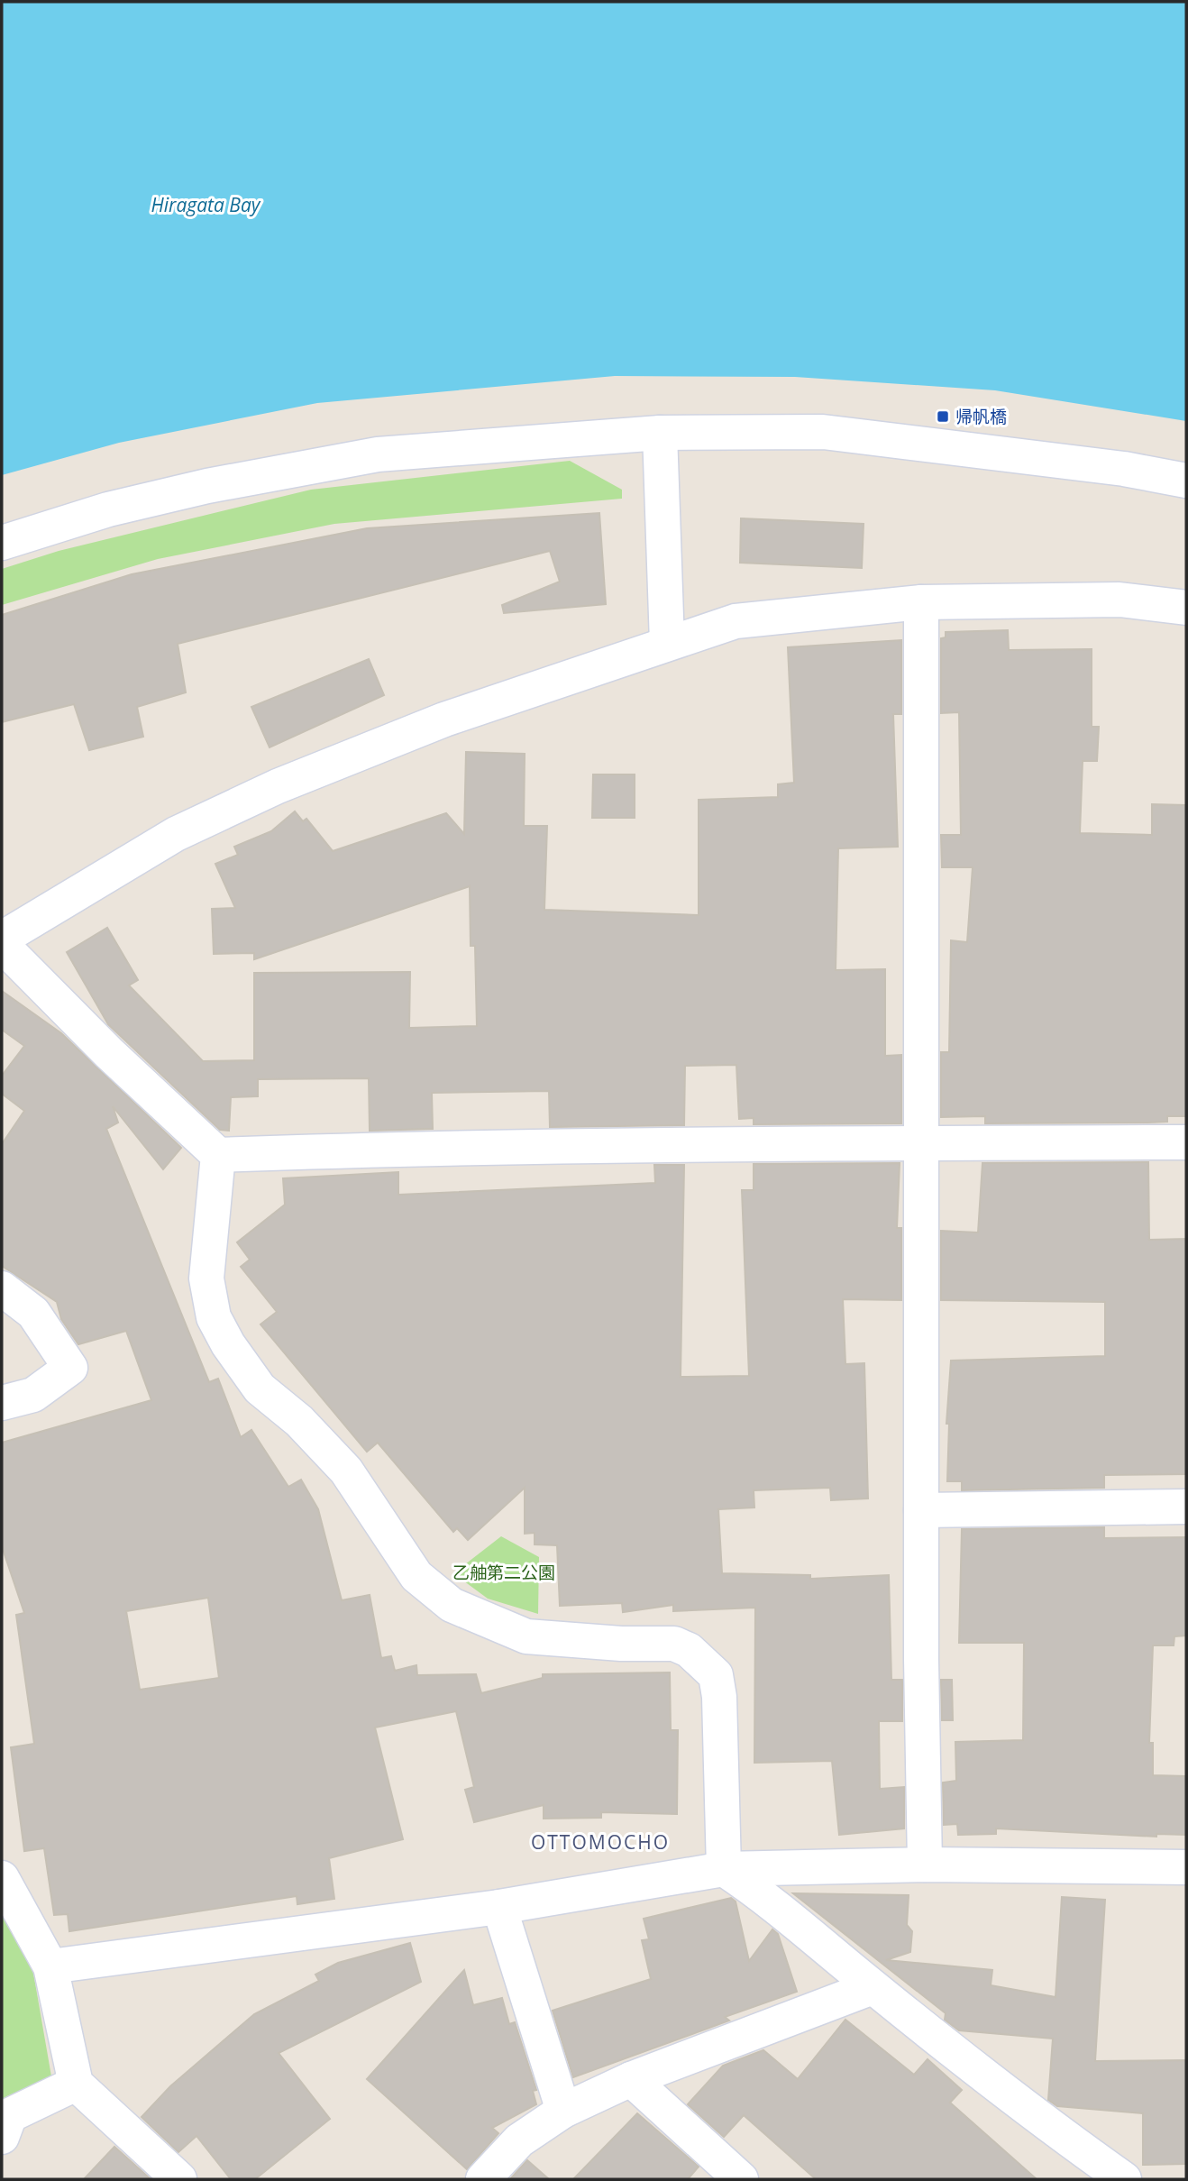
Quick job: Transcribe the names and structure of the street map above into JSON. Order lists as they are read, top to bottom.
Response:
{
  "districts": ["OTTOMOCHO"],
  "water": ["Hiragata Bay"],
  "parks": ["乙舳第二公園"],
  "places": {
    "transit": ["帰帆橋"]
  }
}
